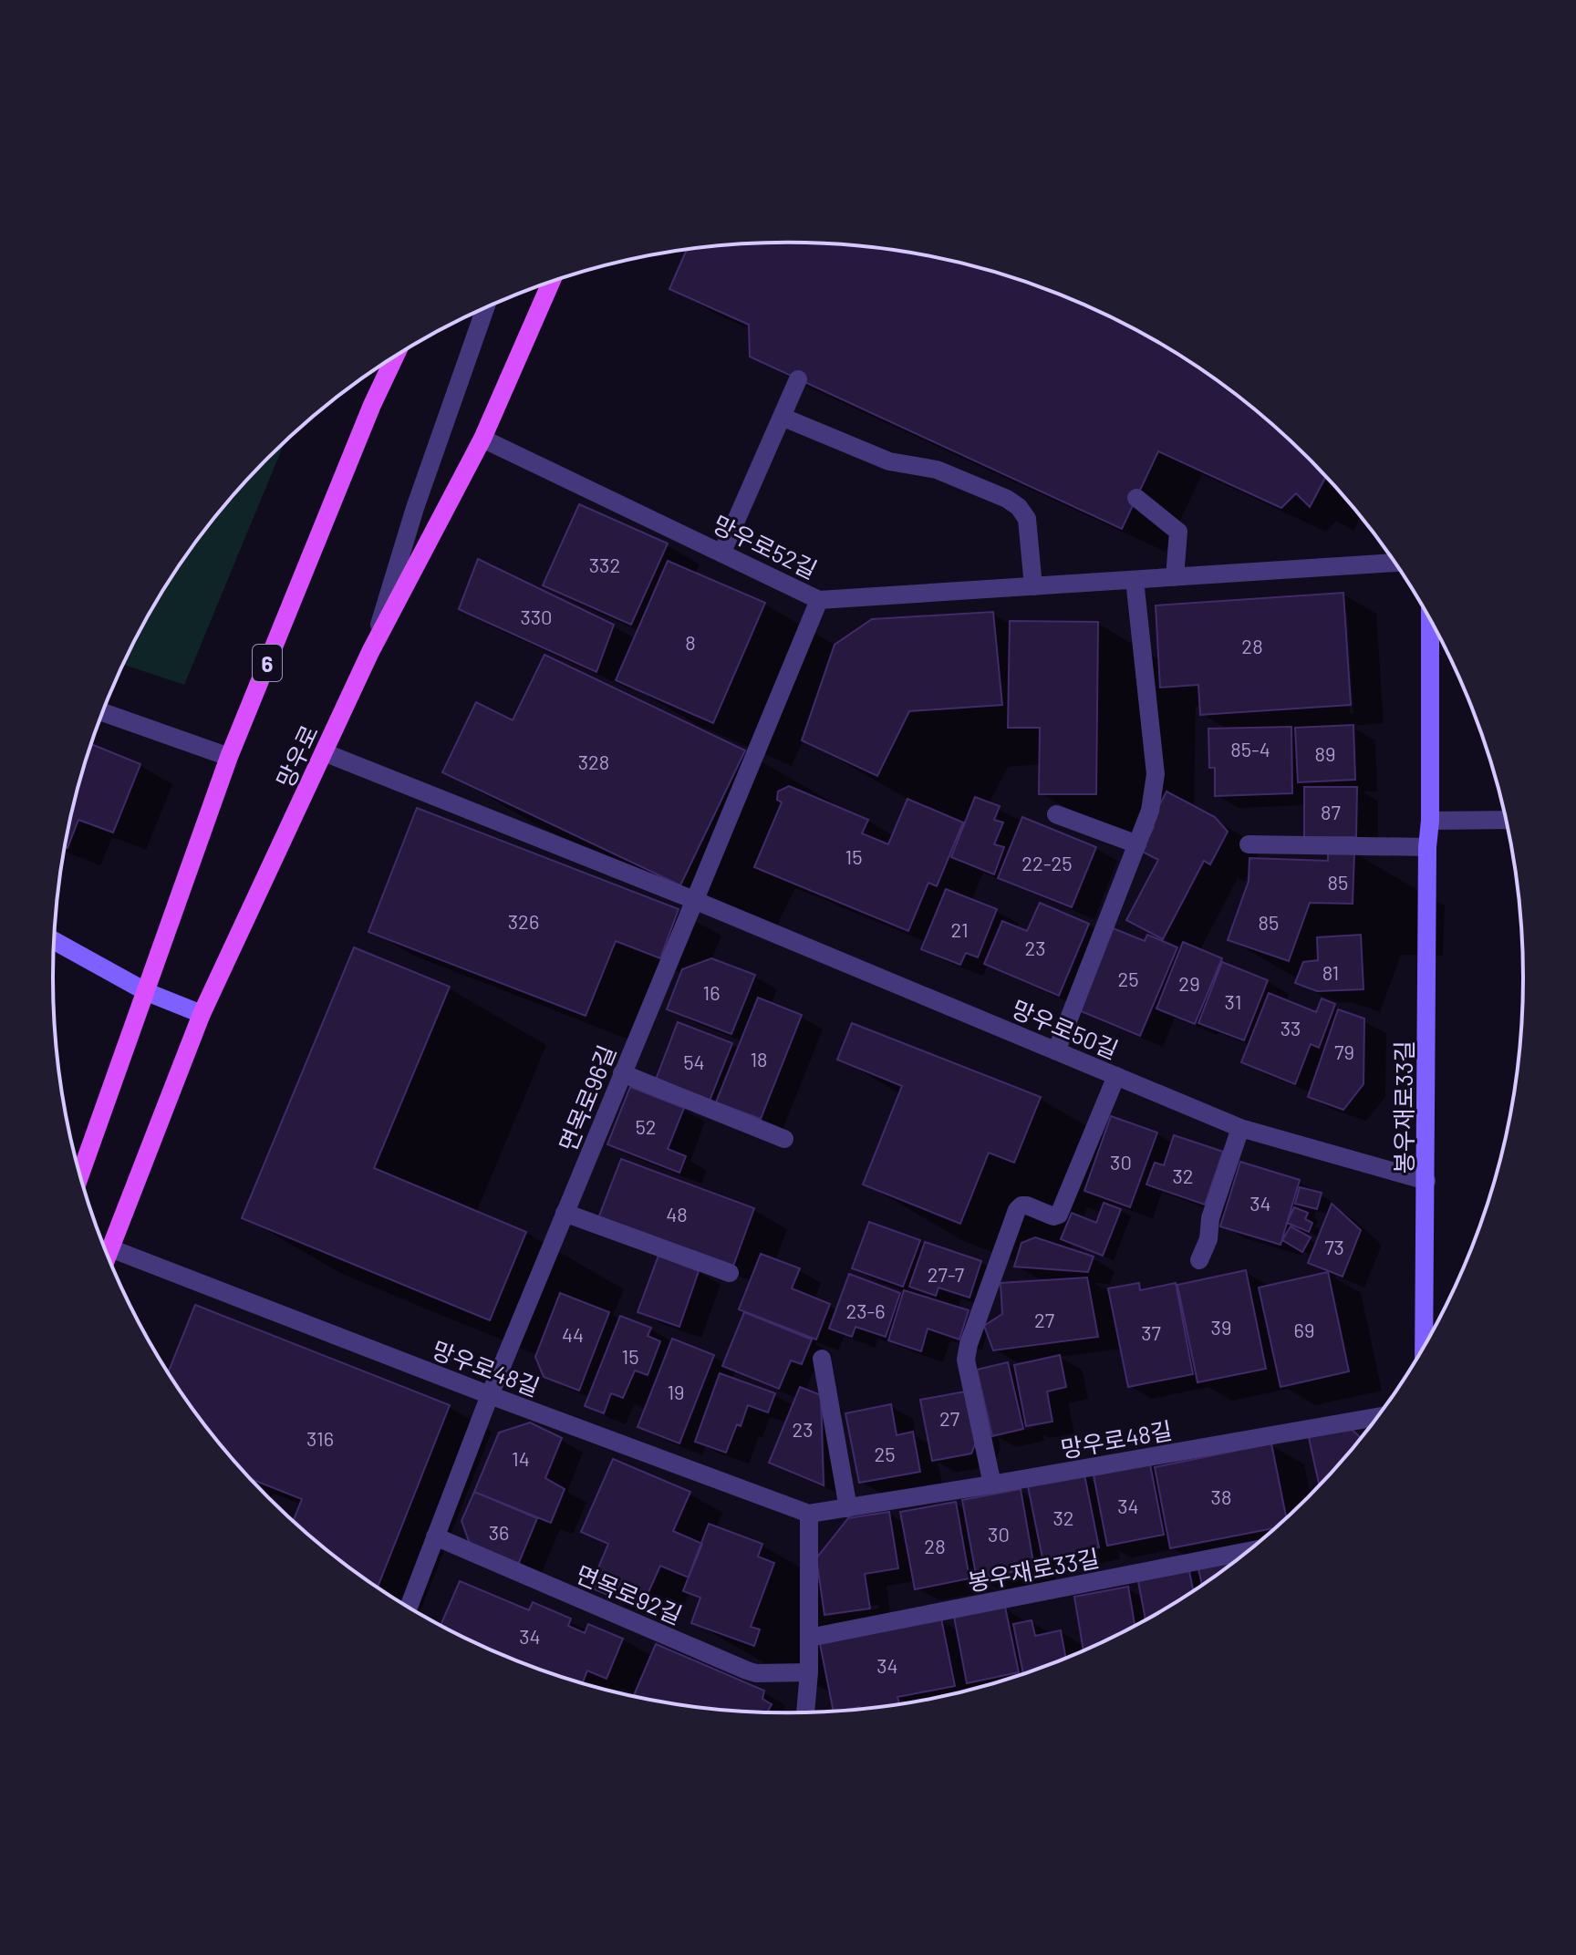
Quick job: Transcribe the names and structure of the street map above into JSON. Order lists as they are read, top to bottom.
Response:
{
  "streets": {
    "main road": ["6", "망우로"],
    "street": [
      "망우로52길",
      "망우로50길",
      "면목로96길",
      "봉우재로33길",
      "망우로48길",
      "면목로92길"
    ]
  },
  "crossings": [
    ["망우로52길", "망우로"],
    ["망우로52길", "면목로96길"],
    ["망우로", "망우로50길"],
    ["망우로", "망우로48길"],
    ["망우로50길", "면목로96길"],
    ["망우로50길", "봉우재로33길"],
    ["면목로96길", "망우로48길"],
    ["면목로96길", "면목로92길"]
  ],
  "house_numbers": [
    "332",
    "330",
    "8",
    "28",
    "85-4",
    "89",
    "328",
    "87",
    "15",
    "22-25",
    "85",
    "326",
    "85",
    "21",
    "23",
    "81",
    "25",
    "29",
    "16",
    "31",
    "33",
    "79",
    "18",
    "54",
    "52",
    "30",
    "32",
    "34",
    "48",
    "73",
    "27-7",
    "23-6",
    "27",
    "39",
    "69",
    "37",
    "44",
    "15",
    "19",
    "27",
    "23",
    "316",
    "25",
    "14",
    "38",
    "34",
    "32",
    "36",
    "30",
    "28",
    "34",
    "34"
  ]
}
